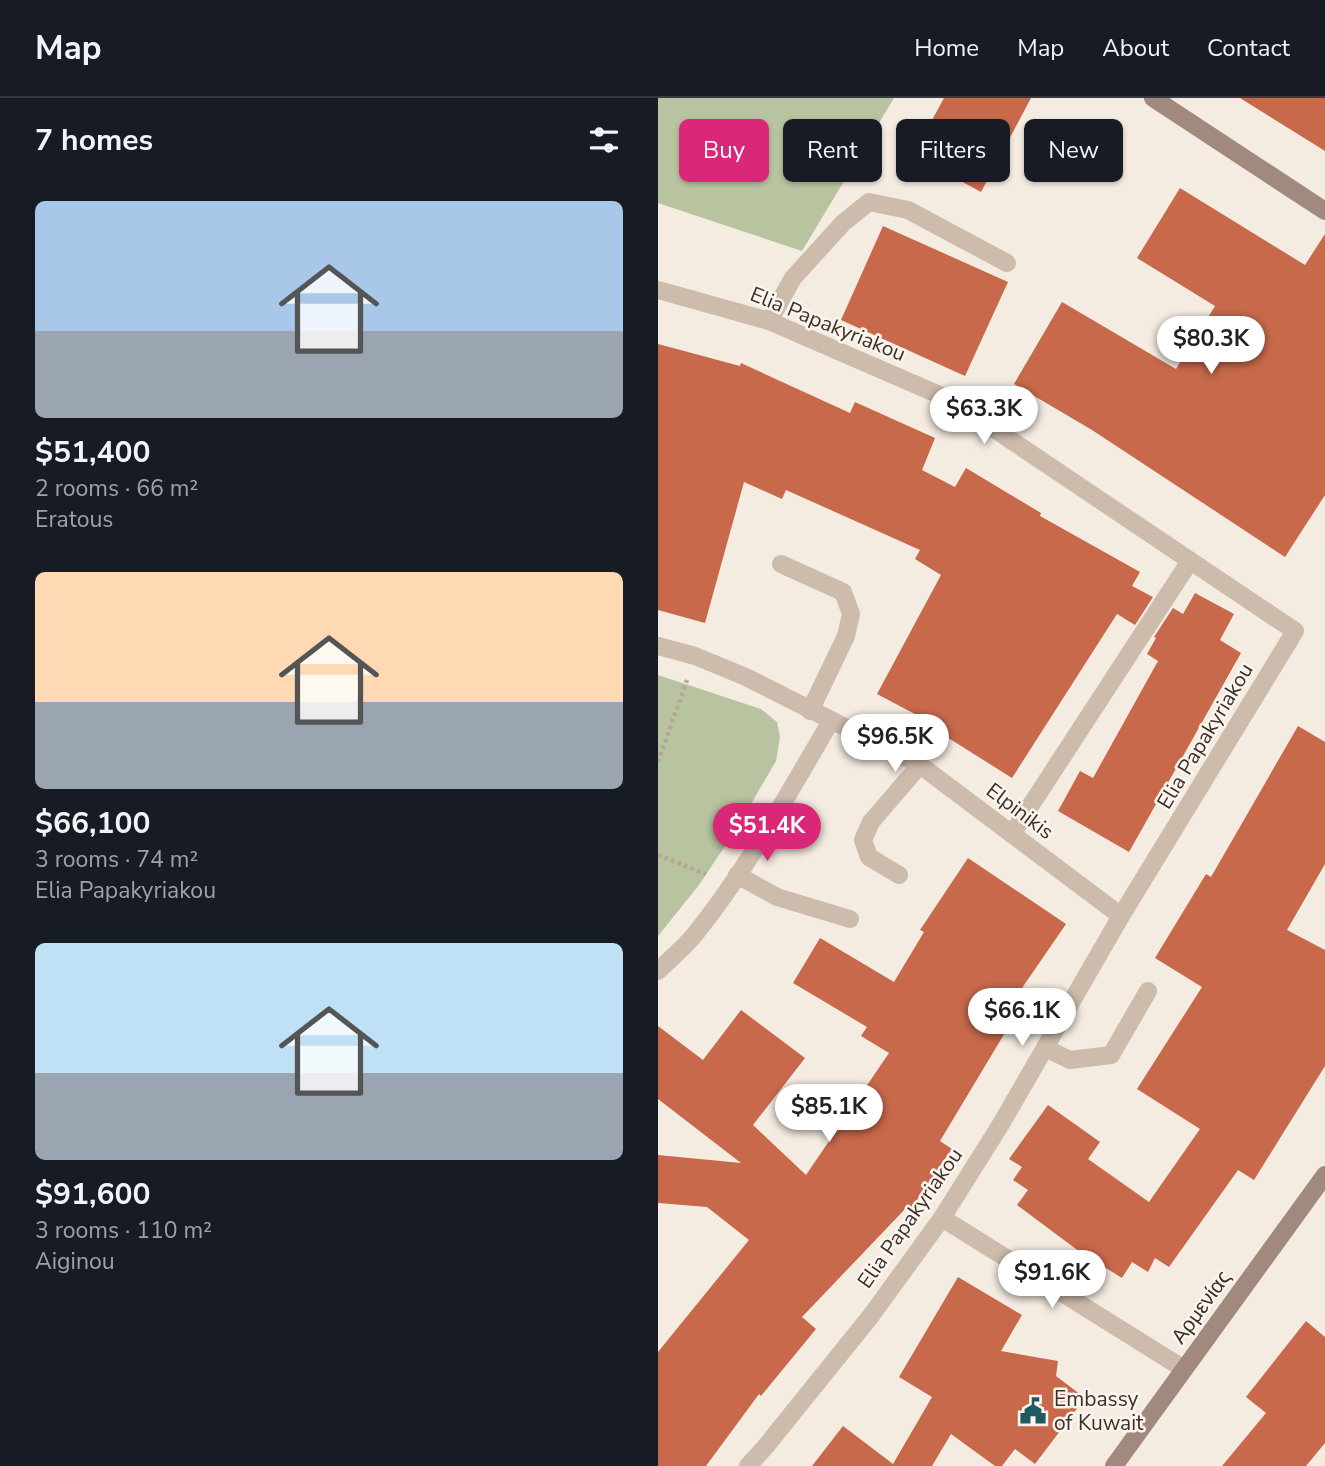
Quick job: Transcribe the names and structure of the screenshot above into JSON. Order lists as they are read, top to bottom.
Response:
{
  "streets": {
    "main road": ["Αρμενίας"],
    "street": ["Elia Papakyriakou", "Elpinikis"]
  },
  "crossings": [
    ["Elia Papakyriakou", "Elpinikis"]
  ],
  "places": {
    "public building": ["Embassy of Kuwait"]
  },
  "page": {
    "header": "Map",
    "nav": [
      "Home",
      "Map",
      "About",
      "Contact"
    ],
    "heading": "7 homes",
    "chip": [
      "Buy",
      "Rent",
      "Filters",
      "New"
    ],
    "list": [
      {
        "name": "$51,400",
        "note": "2 rooms · 66 m² · Eratous"
      },
      {
        "name": "$66,100",
        "note": "3 rooms · 74 m² · Elia Papakyriakou"
      },
      {
        "name": "$91,600",
        "note": "3 rooms · 110 m² · Aiginou"
      }
    ],
    "price": [
      "$80.3K",
      "$63.3K",
      "$96.5K",
      "$51.4K",
      "$66.1K",
      "$85.1K",
      "$91.6K"
    ]
  }
}
